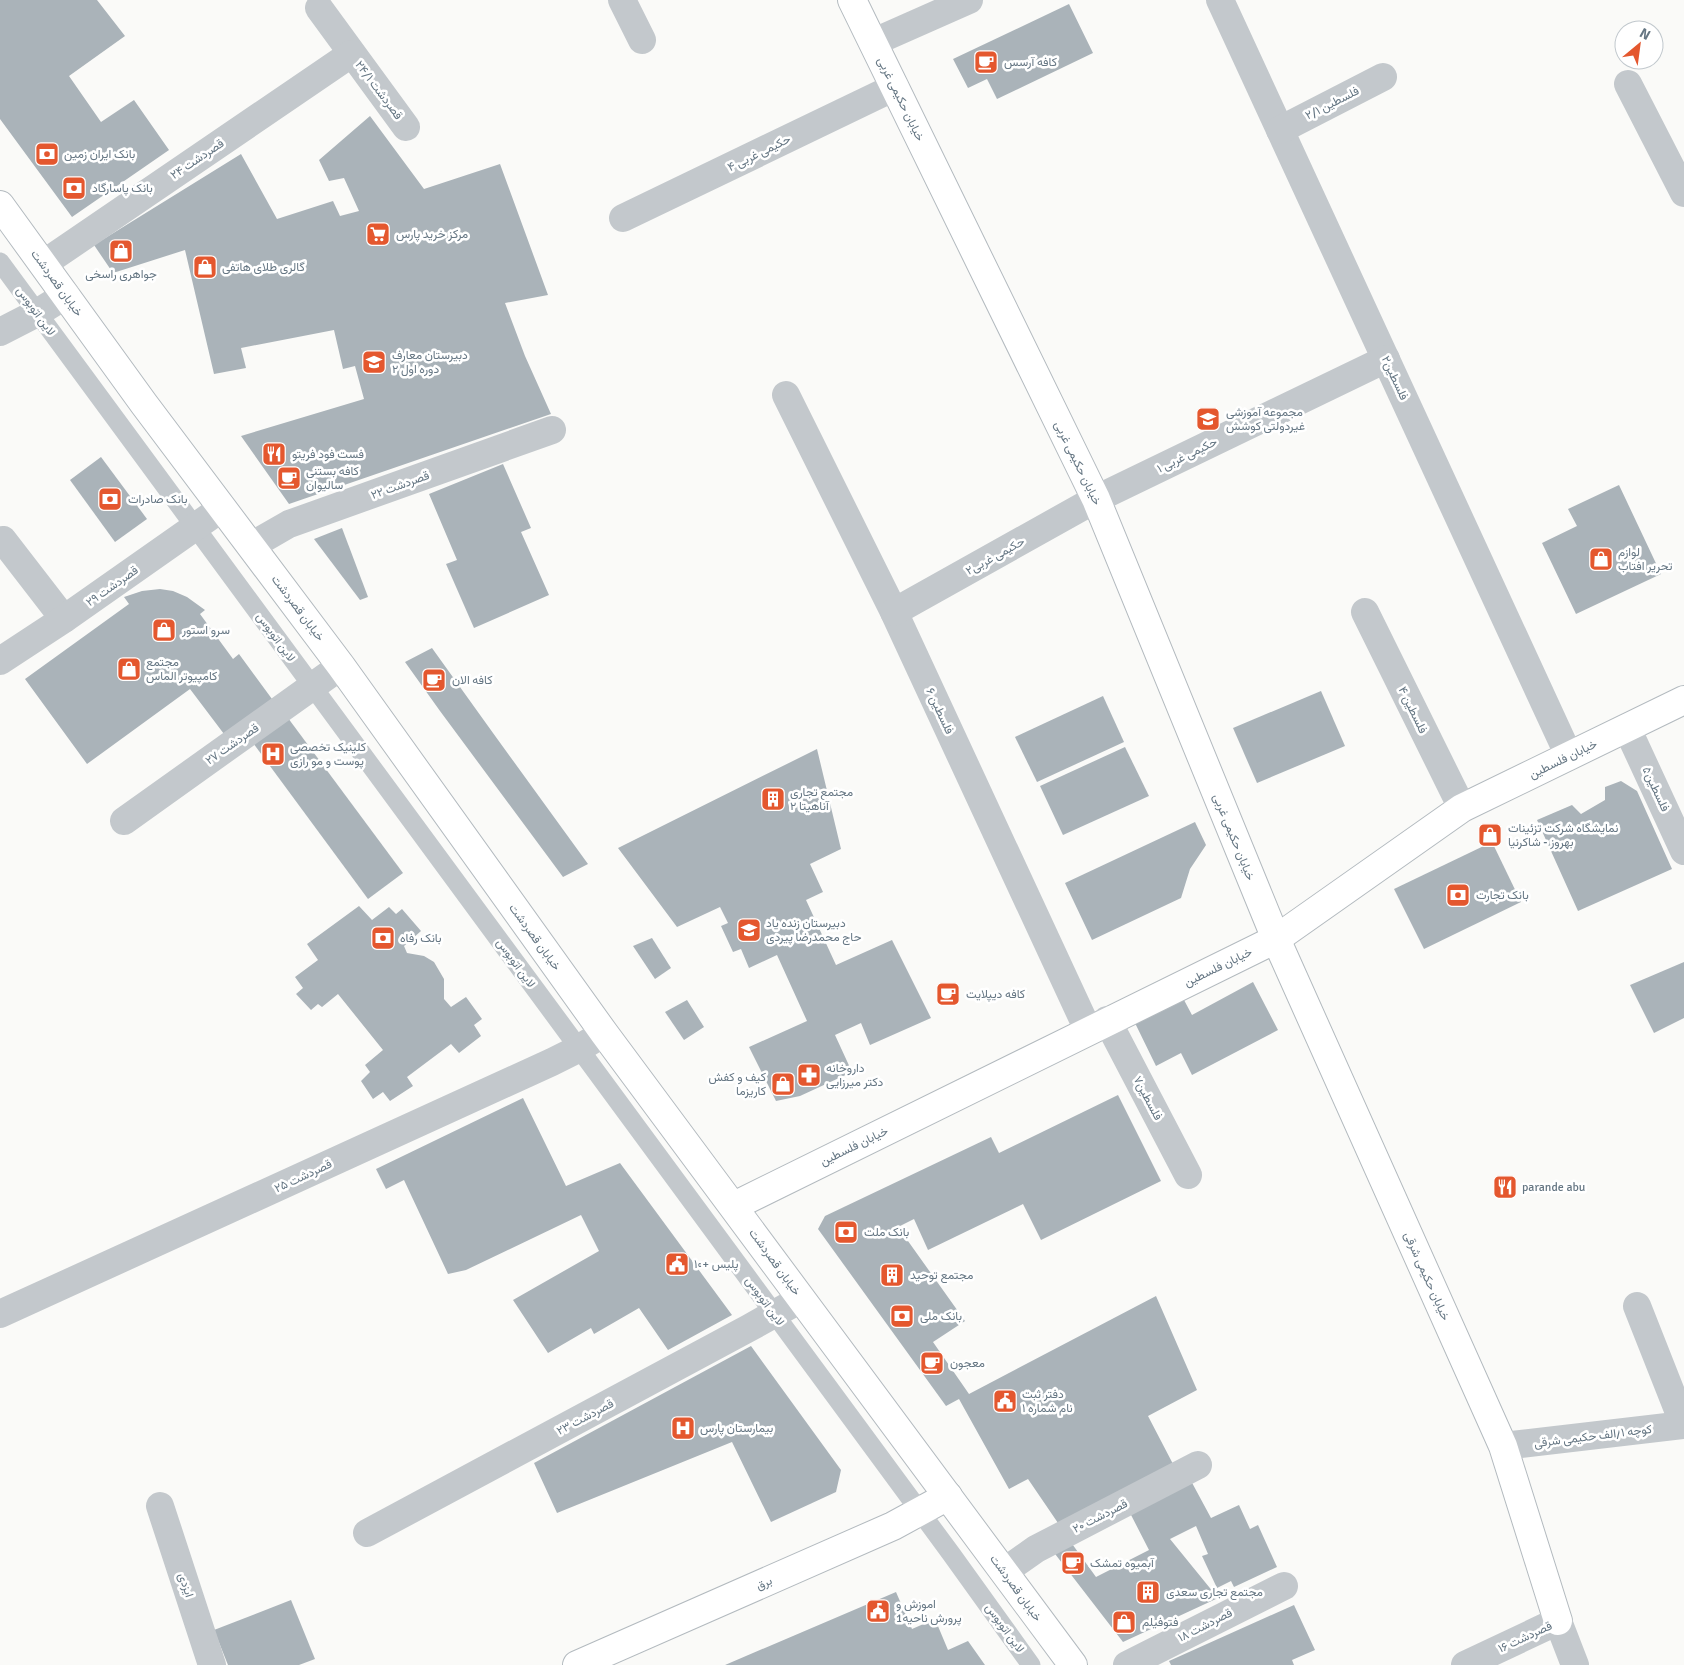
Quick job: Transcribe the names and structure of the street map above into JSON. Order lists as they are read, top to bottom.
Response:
{
  "streets": {
    "street": [
      "قصردشت ۲۴/۱",
      "خیابان حکیمی غربی",
      "فلسطین ۲/۱",
      "حکیمی غربی ۴",
      "قصردشت ۲۴",
      "خیابان قصردشت",
      "فلسطین۲",
      "حکیمی غربی ۱",
      "قصردشت ۲۲",
      "حکیمی غربی۲",
      "قصردشت ۲۹",
      "۴ فلسطین",
      "فلسطین ۶",
      "قصردشت ۲۷",
      "خیابان فلسطین",
      "فلسطین۵",
      "۷فلسطین",
      "قصردشت ۲۵",
      "خیابان حکیمی شرقی",
      "قصردشت ۲۳",
      "کوچه ۱/الف حکیمی شرقی",
      "قصردشت ۲۰",
      "برق",
      "ایزدی",
      "قصردشت ۱۸",
      "قصردشت ۱۶"
    ],
    "lane": ["لاین اتوبوس"]
  },
  "crossings": [
    ["قصردشت ۲۴/۱", "قصردشت ۲۴"],
    ["خیابان حکیمی غربی", "حکیمی غربی ۴"],
    ["خیابان حکیمی غربی", "حکیمی غربی ۱"],
    ["خیابان حکیمی غربی", "حکیمی غربی۲"],
    ["خیابان حکیمی غربی", "خیابان فلسطین"],
    ["خیابان حکیمی غربی", "خیابان حکیمی شرقی"],
    ["فلسطین ۲/۱", "فلسطین۲"],
    ["قصردشت ۲۴", "خیابان قصردشت"],
    ["خیابان قصردشت", "قصردشت ۲۲"],
    ["خیابان قصردشت", "قصردشت ۲۹"],
    ["خیابان قصردشت", "قصردشت ۲۷"],
    ["خیابان قصردشت", "خیابان فلسطین"],
    ["خیابان قصردشت", "قصردشت ۲۵"],
    ["خیابان قصردشت", "قصردشت ۲۳"],
    ["خیابان قصردشت", "قصردشت ۲۰"],
    ["خیابان قصردشت", "برق"],
    ["لاین اتوبوس", "قصردشت ۲۹"],
    ["لاین اتوبوس", "قصردشت ۲۷"],
    ["لاین اتوبوس", "قصردشت ۲۵"],
    ["لاین اتوبوس", "قصردشت ۲۳"],
    ["لاین اتوبوس", "برق"],
    ["فلسطین۲", "حکیمی غربی ۱"],
    ["فلسطین۲", "خیابان فلسطین"],
    ["حکیمی غربی ۱", "حکیمی غربی۲"],
    ["حکیمی غربی۲", "فلسطین ۶"],
    ["۴ فلسطین", "خیابان فلسطین"],
    ["فلسطین ۶", "خیابان فلسطین"],
    ["فلسطین ۶", "۷فلسطین"],
    ["خیابان فلسطین", "فلسطین۵"],
    ["خیابان فلسطین", "۷فلسطین"],
    ["خیابان فلسطین", "خیابان حکیمی شرقی"],
    ["خیابان حکیمی شرقی", "کوچه ۱/الف حکیمی شرقی"],
    ["خیابان حکیمی شرقی", "قصردشت ۱۶"]
  ],
  "places": {
    "cafe": [
      "کافه آرسس",
      "کافه بستنی سالیوان",
      "کافه الان",
      "کافه دیپلایت",
      "معجون",
      "آبمیوه تمشک"
    ],
    "bank": [
      "بانک ایران زمین",
      "بانک پاسارگاد",
      "بانک صادرات",
      "بانک تجارت",
      "بانک رفاه",
      "بانک ملت",
      "بانک ملی"
    ],
    "supermarket": ["مرکز خرید پارس"],
    "shop": [
      "جواهرى راسخى",
      "گالری طلای هاتفی",
      "لوازم تحریر افتاب",
      "سرو استور",
      "مجتمع کامپیوتر الماس",
      "نمایشگاه شرکت تزئینات بهروز - شاکرنیا",
      "کیف و کفش کاریزما",
      "فتوفیلم"
    ],
    "school or university": ["دبیرستان معارف ۲ دوره اول", "مجموعه آموزشی غیردولتی کوشش", "دبیرستان زنده یاد حاج محمدرضا پیردی"],
    "restaurant": ["فست فود فریتو", "parande abu"],
    "hospital": ["کلینیک تخصصی پوست و مو رازی", "بیمارستان پارس"],
    "building": ["مجتمع تجاری آناهیتا ۲", "مجتمع توحید", "مجتمع تجاری سعدی"],
    "pharmacy": ["داروخانه دکتر میرزایی"],
    "public building": ["پلیس +۱۰", "دفتر ثبت نام شماره ١", "اموزش و پرورش ناحیه1"]
  },
  "north": "top right"
}
